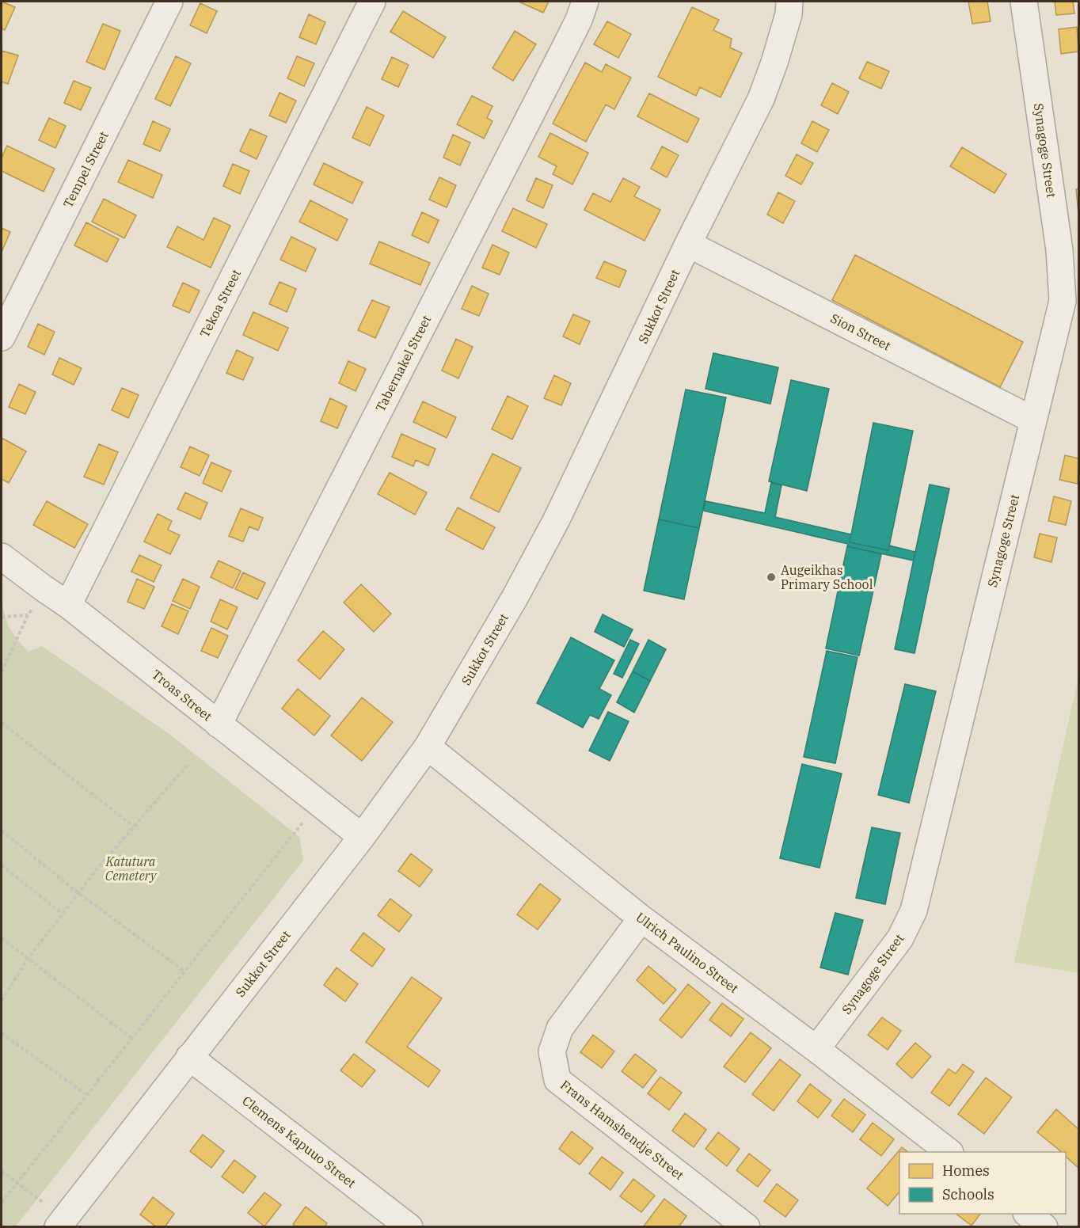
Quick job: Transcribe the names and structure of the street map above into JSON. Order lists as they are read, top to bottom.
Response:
{
  "streets": {
    "street": [
      "Synagoge Street",
      "Tempel Street",
      "Tekoa Street",
      "Sukkot Street",
      "Sion Street",
      "Tabernakel Street",
      "Troas Street",
      "Ulrich Paulino Street",
      "Frans Hamshendje Street",
      "Clemens Kapuuo Street"
    ]
  },
  "crossings": [
    ["Synagoge Street", "Sion Street"],
    ["Synagoge Street", "Ulrich Paulino Street"],
    ["Tekoa Street", "Troas Street"],
    ["Sukkot Street", "Sion Street"],
    ["Sukkot Street", "Troas Street"],
    ["Sukkot Street", "Ulrich Paulino Street"],
    ["Sukkot Street", "Clemens Kapuuo Street"],
    ["Tabernakel Street", "Troas Street"],
    ["Ulrich Paulino Street", "Frans Hamshendje Street"]
  ],
  "parks": ["Katutura Cemetery"],
  "places": ["Augeikhas Primary School"],
  "legend": ["Homes", "Schools"]
}
